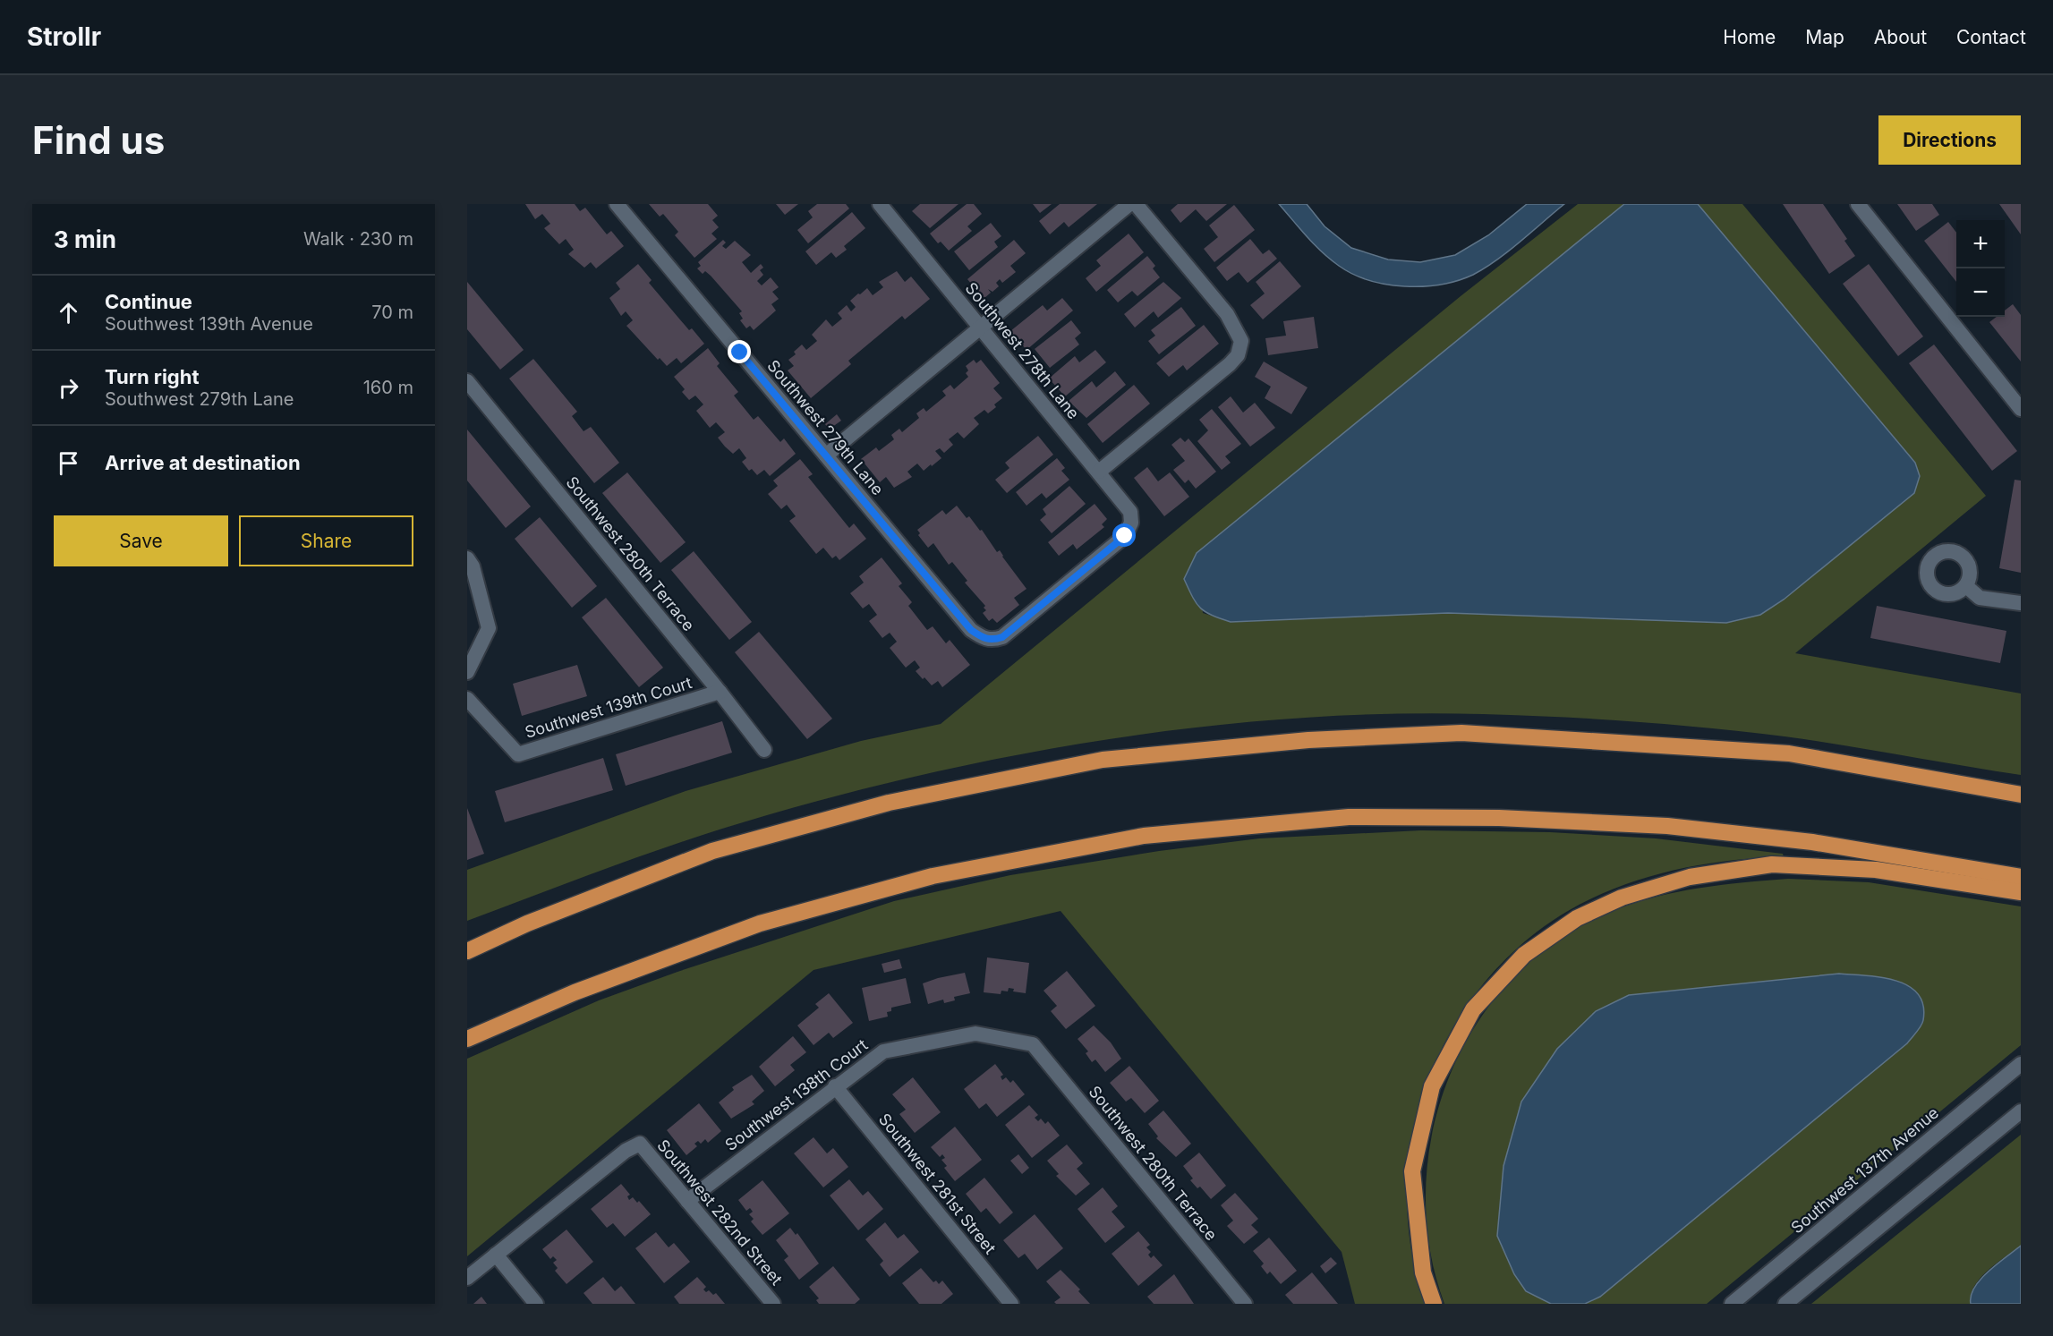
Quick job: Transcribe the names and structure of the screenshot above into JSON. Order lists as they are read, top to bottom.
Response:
{
  "streets": {
    "street": [
      "Southwest 278th Lane",
      "Southwest 279th Lane",
      "Southwest 280th Terrace",
      "Southwest 139th Court",
      "Southwest 138th Court",
      "Southwest 137th Avenue",
      "Southwest 281st Street",
      "Southwest 282nd Street"
    ]
  },
  "crossings": [
    ["Southwest 278th Lane", "Southwest 279th Lane"],
    ["Southwest 280th Terrace", "Southwest 139th Court"],
    ["Southwest 280th Terrace", "Southwest 138th Court"],
    ["Southwest 138th Court", "Southwest 281st Street"],
    ["Southwest 138th Court", "Southwest 282nd Street"]
  ],
  "page": {
    "header": "Strollr",
    "nav": [
      "Home",
      "Map",
      "About",
      "Contact"
    ],
    "buttons": [
      "Directions",
      ["Save", "Share"]
    ],
    "title": "Find us",
    "heading": ["3 min", "Walk · 230 m"],
    "map_buttons": ["+", "−"],
    "list": [
      ["Continue", "Southwest 139th Avenue", "70 m"],
      ["Turn right", "Southwest 279th Lane", "160 m"],
      "Arrive at destination"
    ]
  }
}
